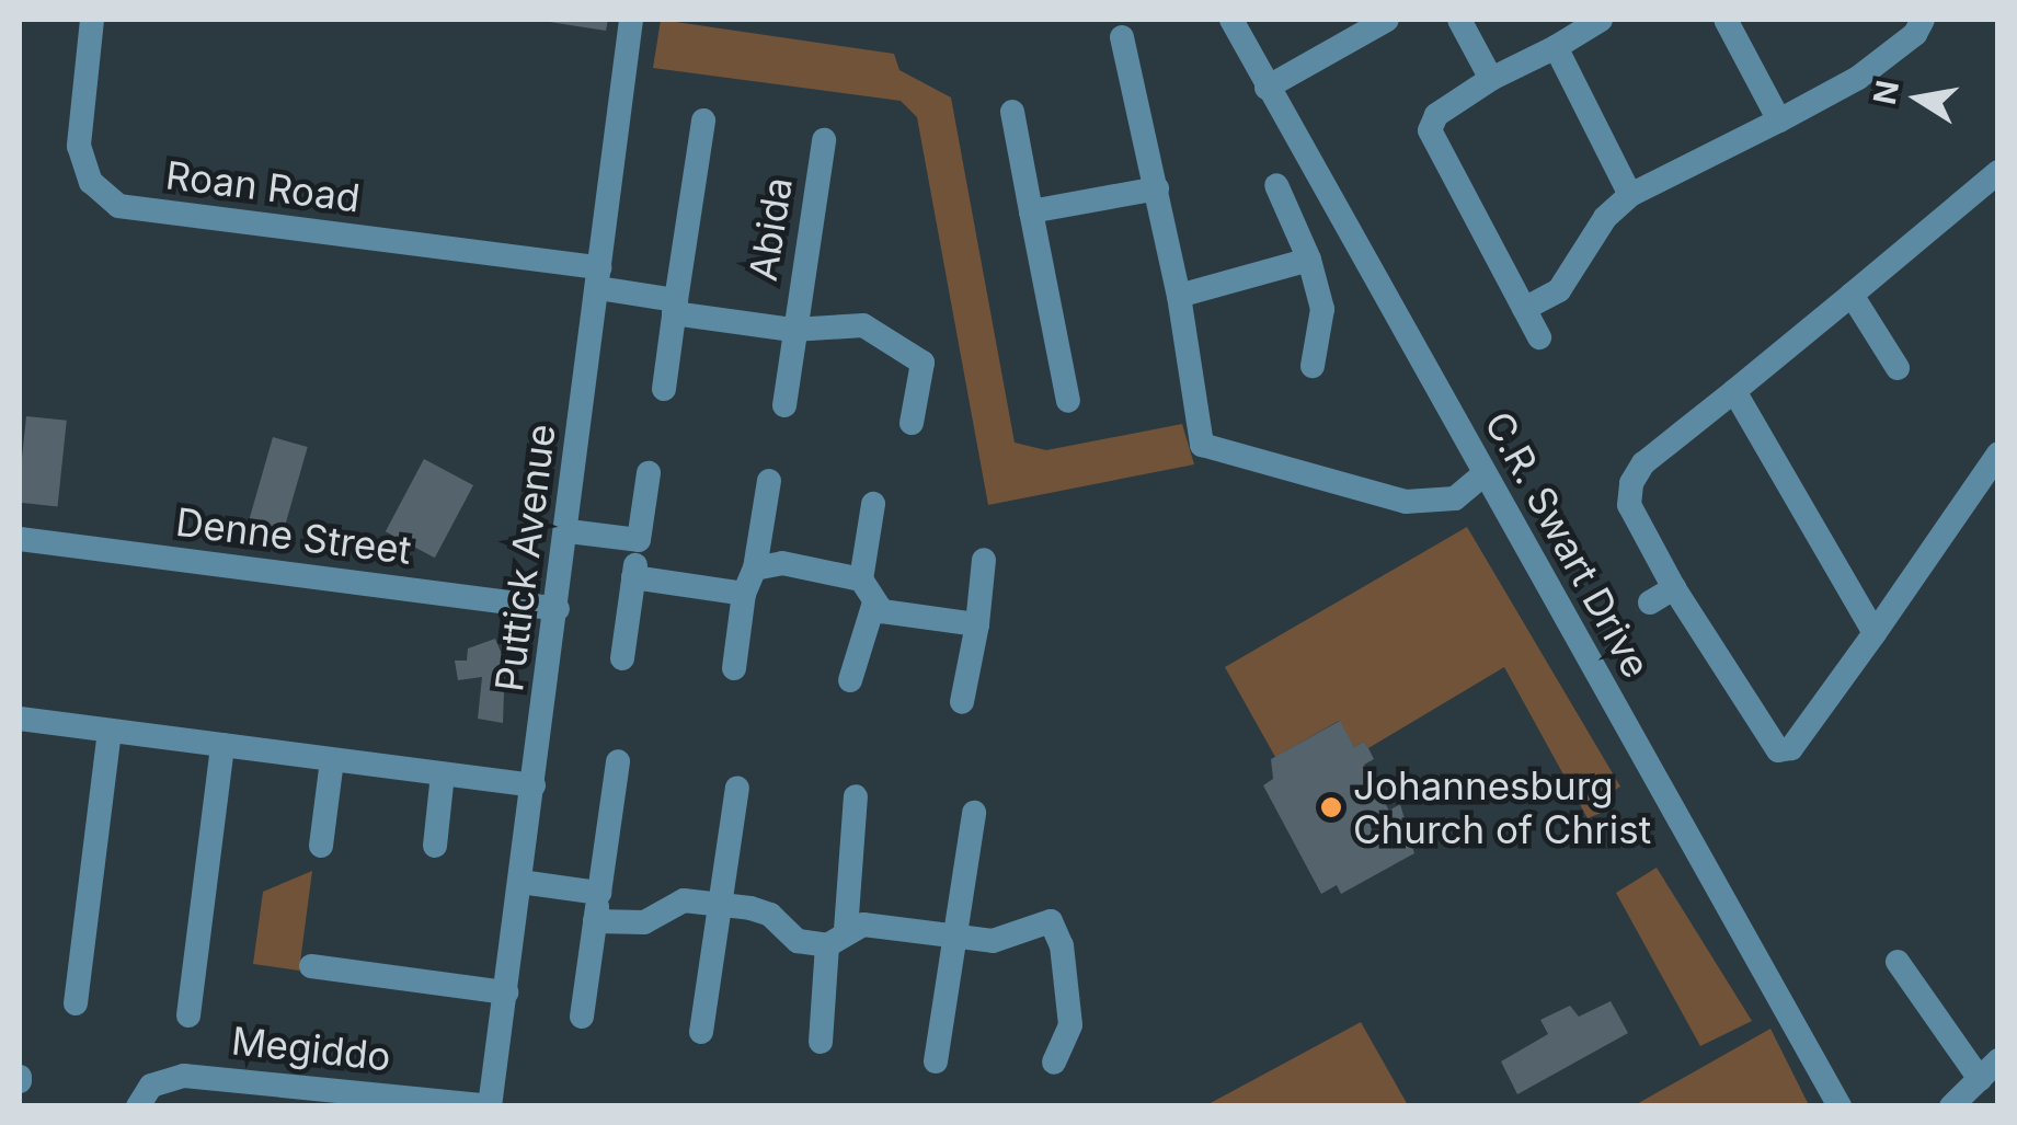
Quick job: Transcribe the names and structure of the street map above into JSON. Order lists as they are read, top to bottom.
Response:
{
  "streets": {
    "street": [
      "Roan Road",
      "Abida",
      "Denne Street",
      "C.R. Swart Drive",
      "Puttick Avenue",
      "Megiddo"
    ]
  },
  "crossings": [
    ["Roan Road", "Abida"],
    ["Roan Road", "Puttick Avenue"],
    ["Abida", "Puttick Avenue"],
    ["Denne Street", "Puttick Avenue"],
    ["Puttick Avenue", "Megiddo"]
  ],
  "places": ["Johannesburg Church of Christ"],
  "north": "left"
}
